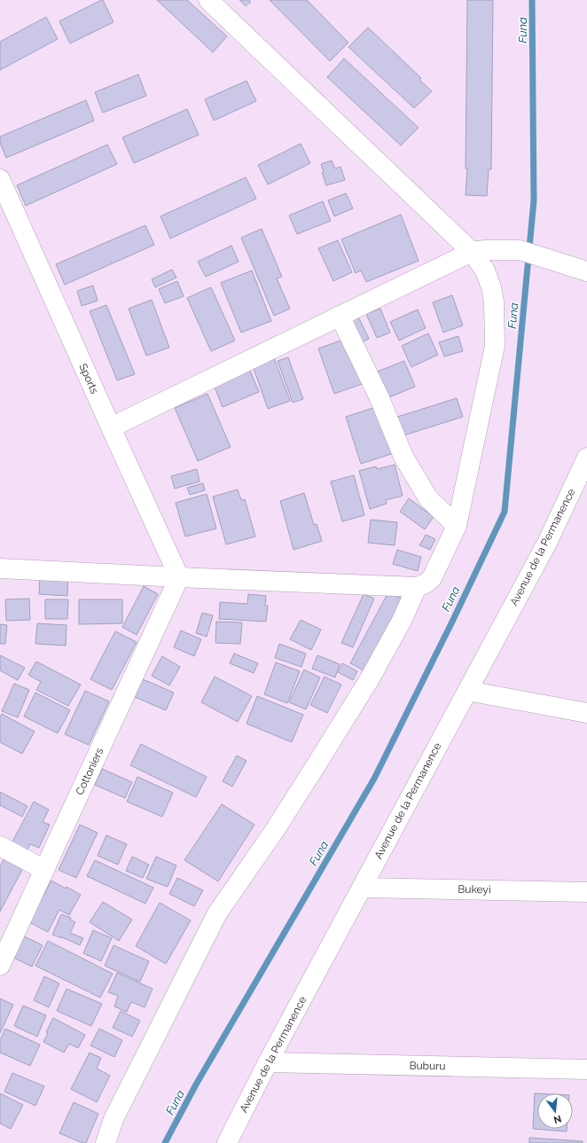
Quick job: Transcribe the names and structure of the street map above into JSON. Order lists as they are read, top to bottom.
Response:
{
  "streets": {
    "street": [
      "Sports",
      "Avenue de la Permanence",
      "Cottoniers",
      "Bukeyi",
      "Buburu"
    ]
  },
  "crossings": [
    ["Sports", "Cottoniers"],
    ["Avenue de la Permanence", "Bukeyi"],
    ["Avenue de la Permanence", "Buburu"]
  ],
  "water": ["Funa"],
  "north": "bottom"
}
